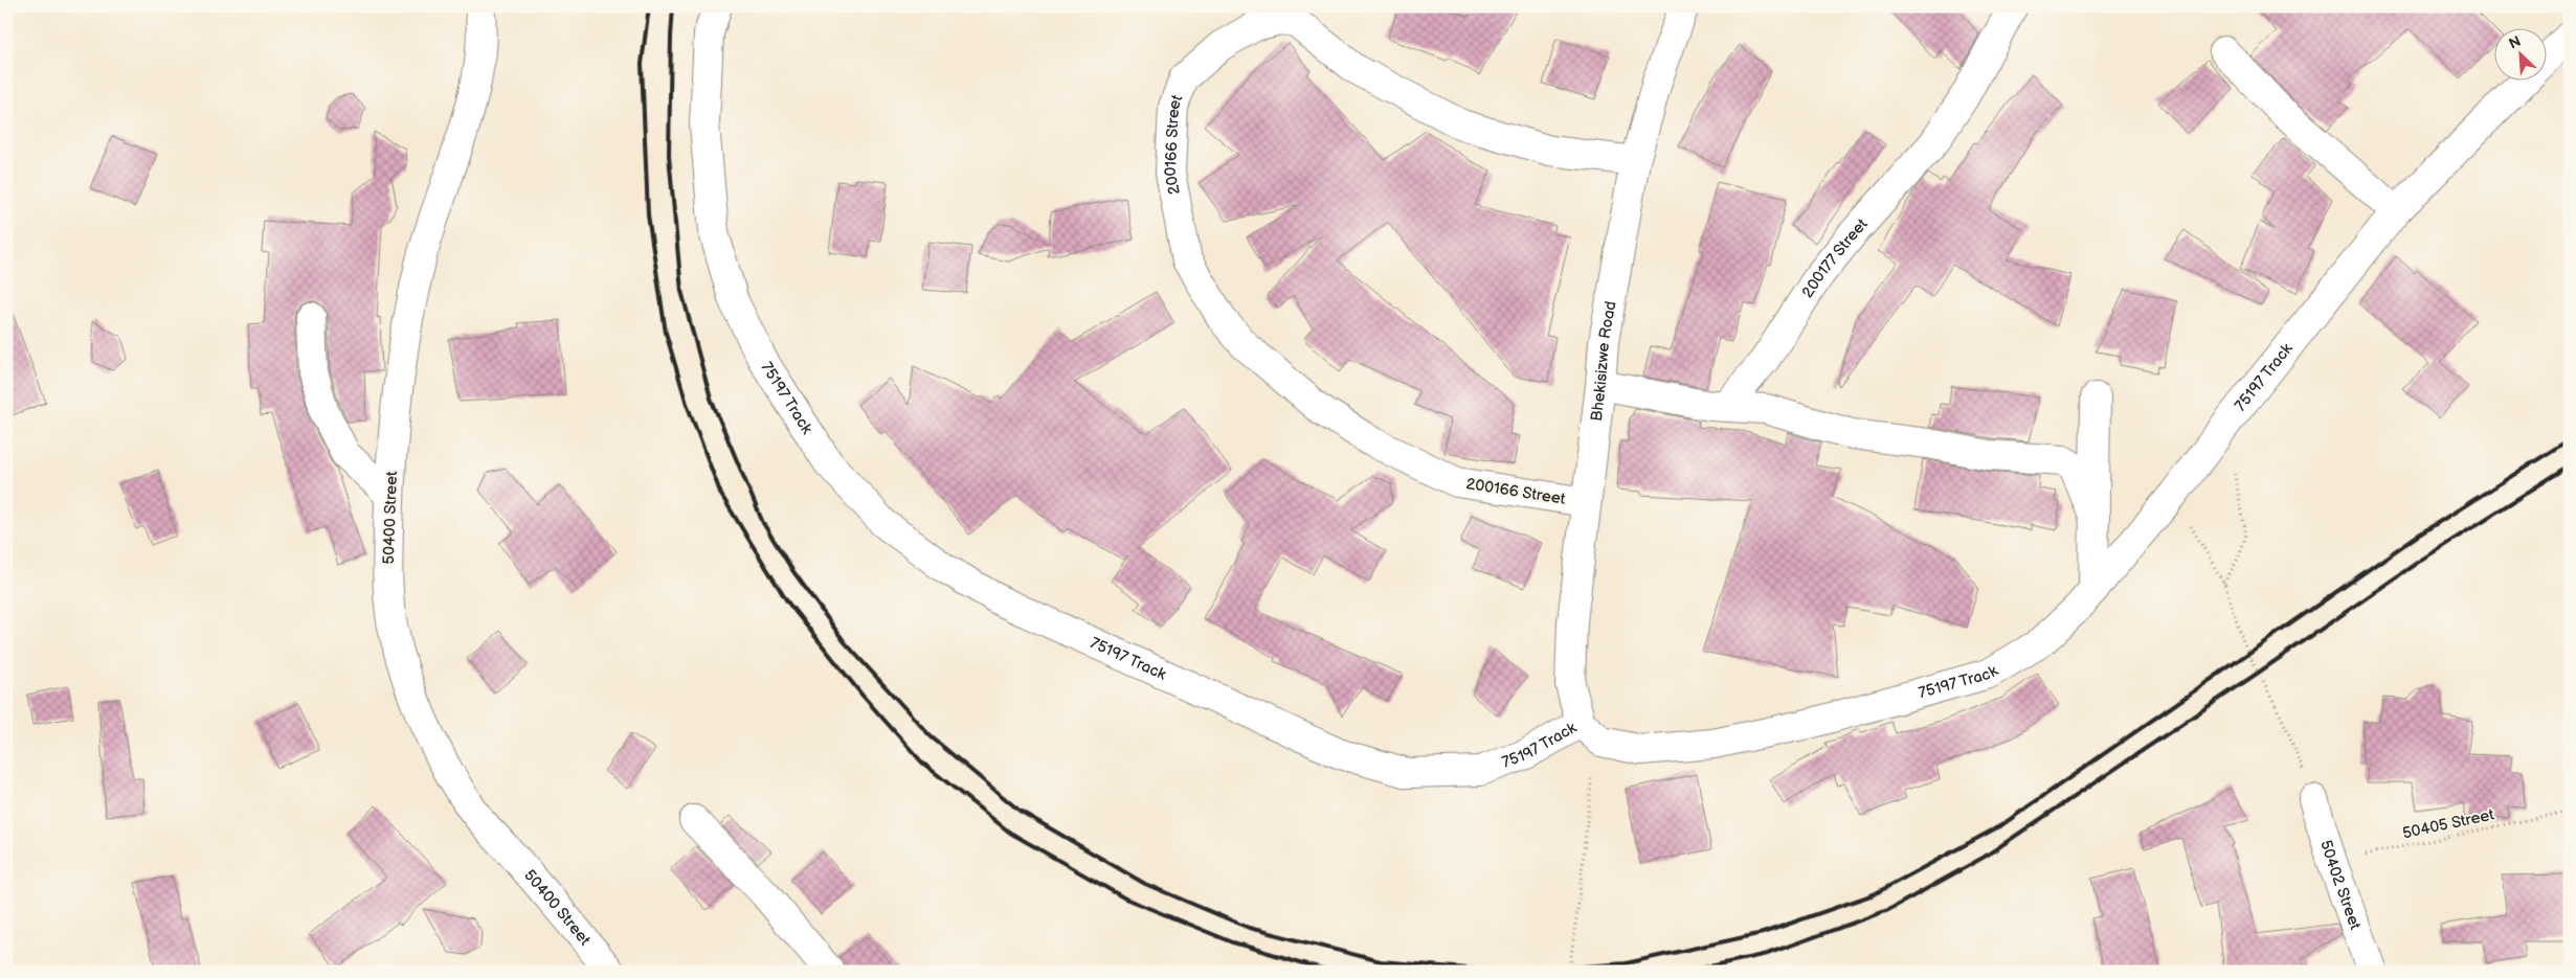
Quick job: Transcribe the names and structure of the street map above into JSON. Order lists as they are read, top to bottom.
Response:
{
  "streets": {
    "street": [
      "200166 Street",
      "200177 Street",
      "Bhekisizwe Road",
      "75197 Track",
      "50400 Street",
      "50402 Street"
    ],
    "path": ["50405 Street"]
  },
  "crossings": [
    ["200166 Street", "Bhekisizwe Road"],
    ["Bhekisizwe Road", "75197 Track"],
    ["50405 Street", "50402 Street"]
  ],
  "north": "top left"
}
